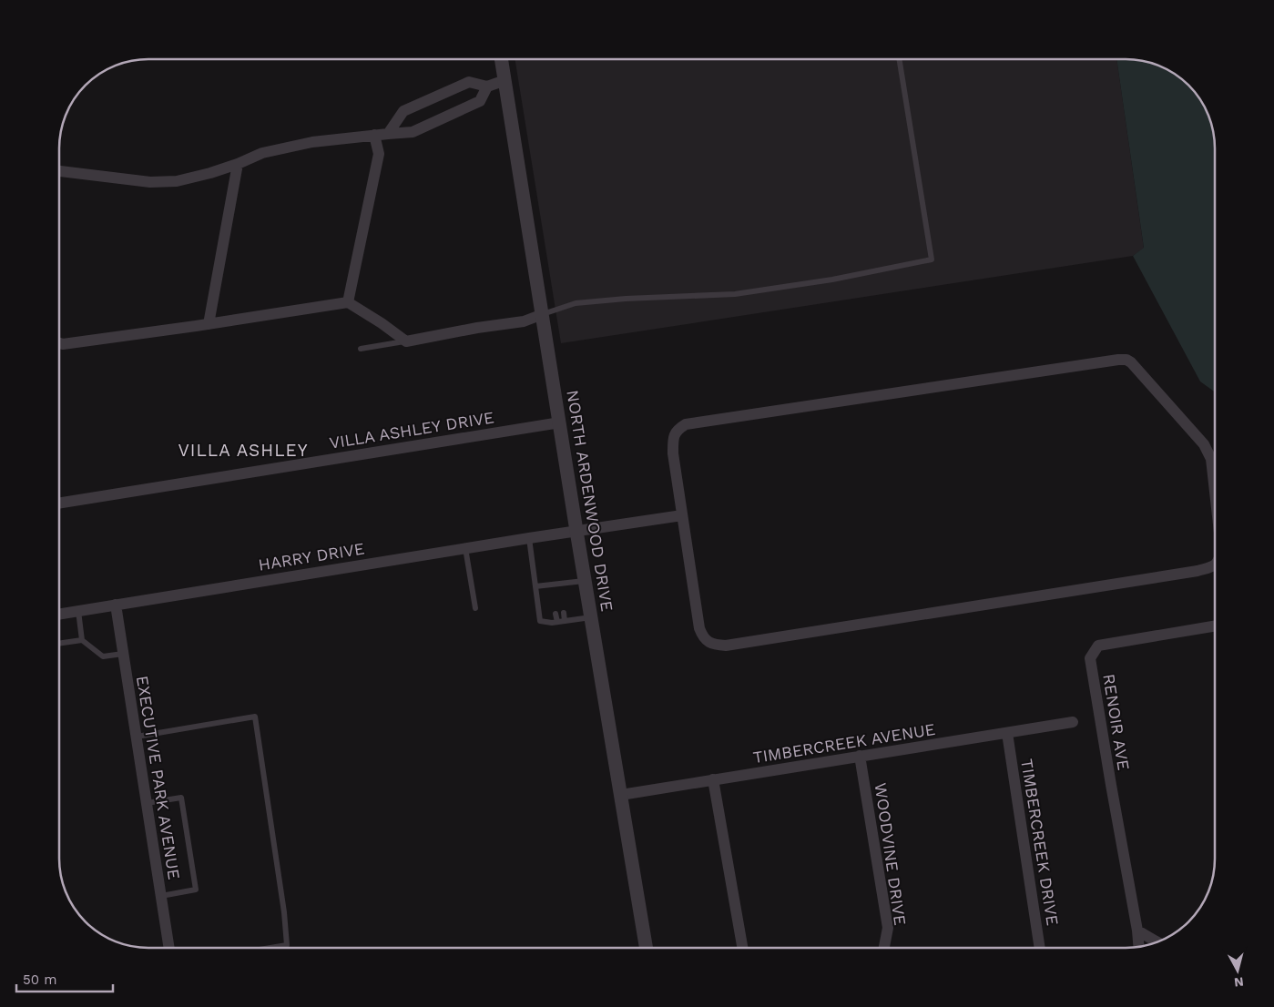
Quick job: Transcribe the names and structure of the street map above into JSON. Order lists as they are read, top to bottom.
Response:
{
  "streets": {
    "street": [
      "VILLA ASHLEY DRIVE",
      "NORTH ARDENWOOD DRIVE",
      "HARRY DRIVE",
      "RENOIR AVE",
      "TIMBERCREEK AVENUE",
      "EXECUTIVE PARK AVENUE",
      "TIMBERCREEK DRIVE",
      "WOODVINE DRIVE"
    ]
  },
  "crossings": [
    ["VILLA ASHLEY DRIVE", "NORTH ARDENWOOD DRIVE"],
    ["NORTH ARDENWOOD DRIVE", "HARRY DRIVE"],
    ["NORTH ARDENWOOD DRIVE", "TIMBERCREEK AVENUE"],
    ["HARRY DRIVE", "EXECUTIVE PARK AVENUE"],
    ["TIMBERCREEK AVENUE", "TIMBERCREEK DRIVE"],
    ["TIMBERCREEK AVENUE", "WOODVINE DRIVE"]
  ],
  "districts": ["VILLA ASHLEY"],
  "scale_bar": "50 m",
  "north": "bottom"
}
